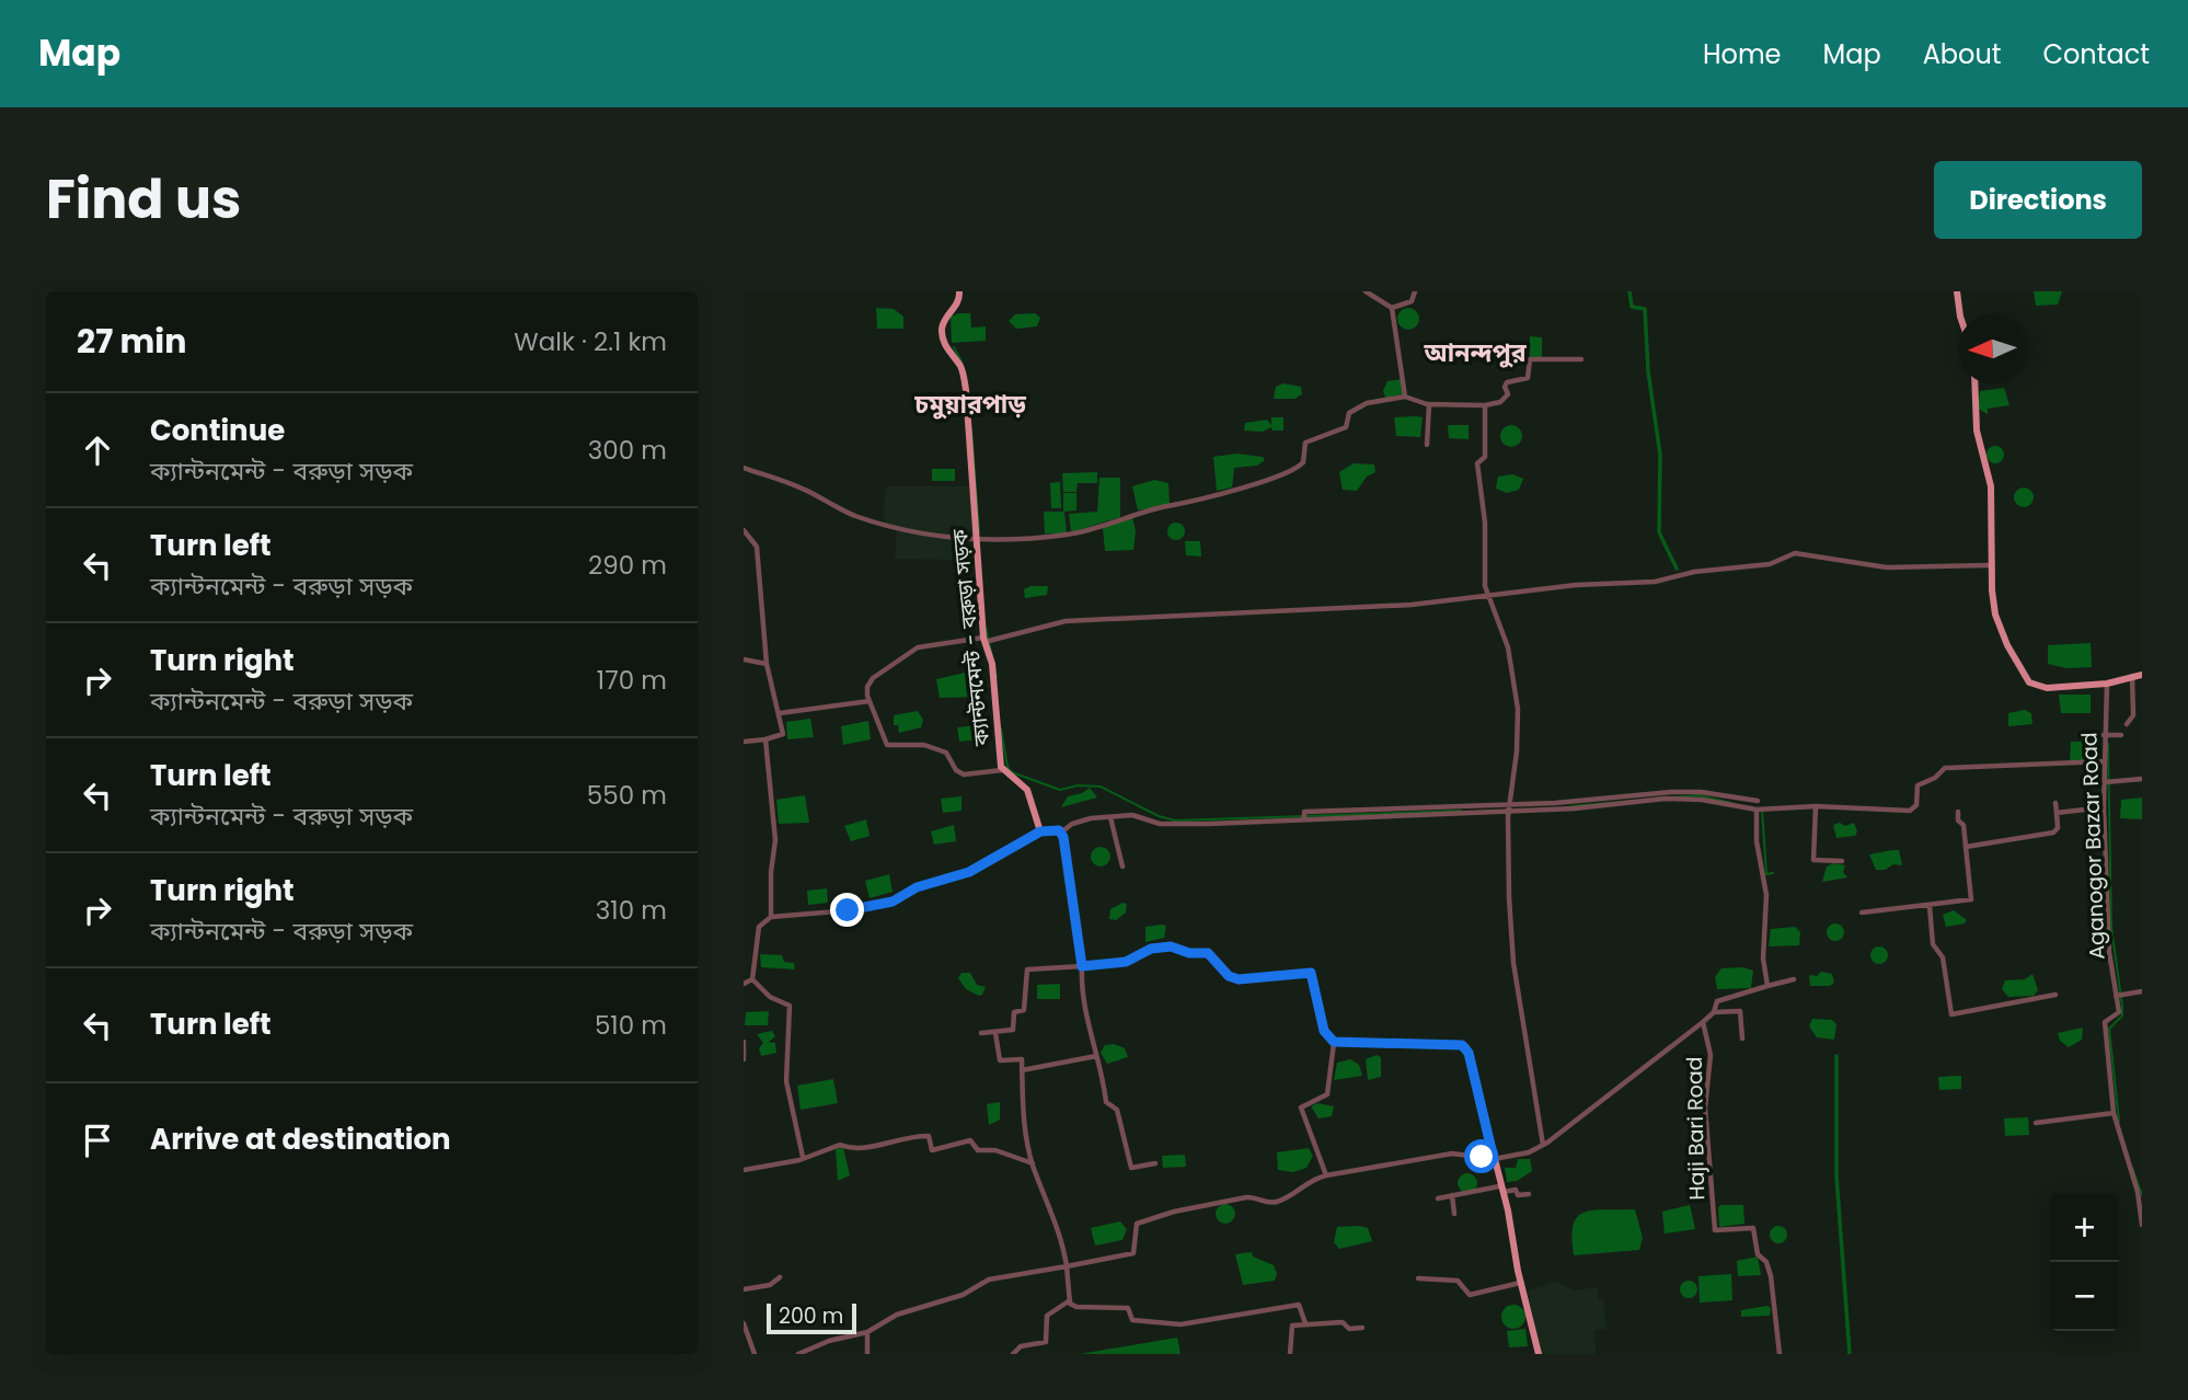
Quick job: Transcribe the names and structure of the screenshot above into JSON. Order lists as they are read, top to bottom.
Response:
{
  "streets": {
    "main road": ["ক্যান্টনমেন্ট - বরুড়া সড়ক"],
    "street": ["Aganogor Bazar Road", "Haji Bari Road"]
  },
  "districts": ["আনন্দপুর", "চমুয়ারপাড়"],
  "scale_bar": "200 m",
  "north": "left",
  "page": {
    "header": "Map",
    "nav": [
      "Home",
      "Map",
      "About",
      "Contact"
    ],
    "title": "Find us",
    "buttons": "Directions",
    "heading": ["27 min", "Walk · 2.1 km"],
    "list": [
      ["Continue", "ক্যান্টনমেন্ট - বরুড়া সড়ক", "300 m"],
      ["Turn left", "ক্যান্টনমেন্ট - বরুড়া সড়ক", "290 m"],
      ["Turn right", "ক্যান্টনমেন্ট - বরুড়া সড়ক", "170 m"],
      ["Turn left", "ক্যান্টনমেন্ট - বরুড়া সড়ক", "550 m"],
      ["Turn right", "ক্যান্টনমেন্ট - বরুড়া সড়ক", "310 m"],
      ["Turn left", "510 m"],
      "Arrive at destination"
    ],
    "map_buttons": ["+", "−"],
    "scale": "200 m"
  }
}
